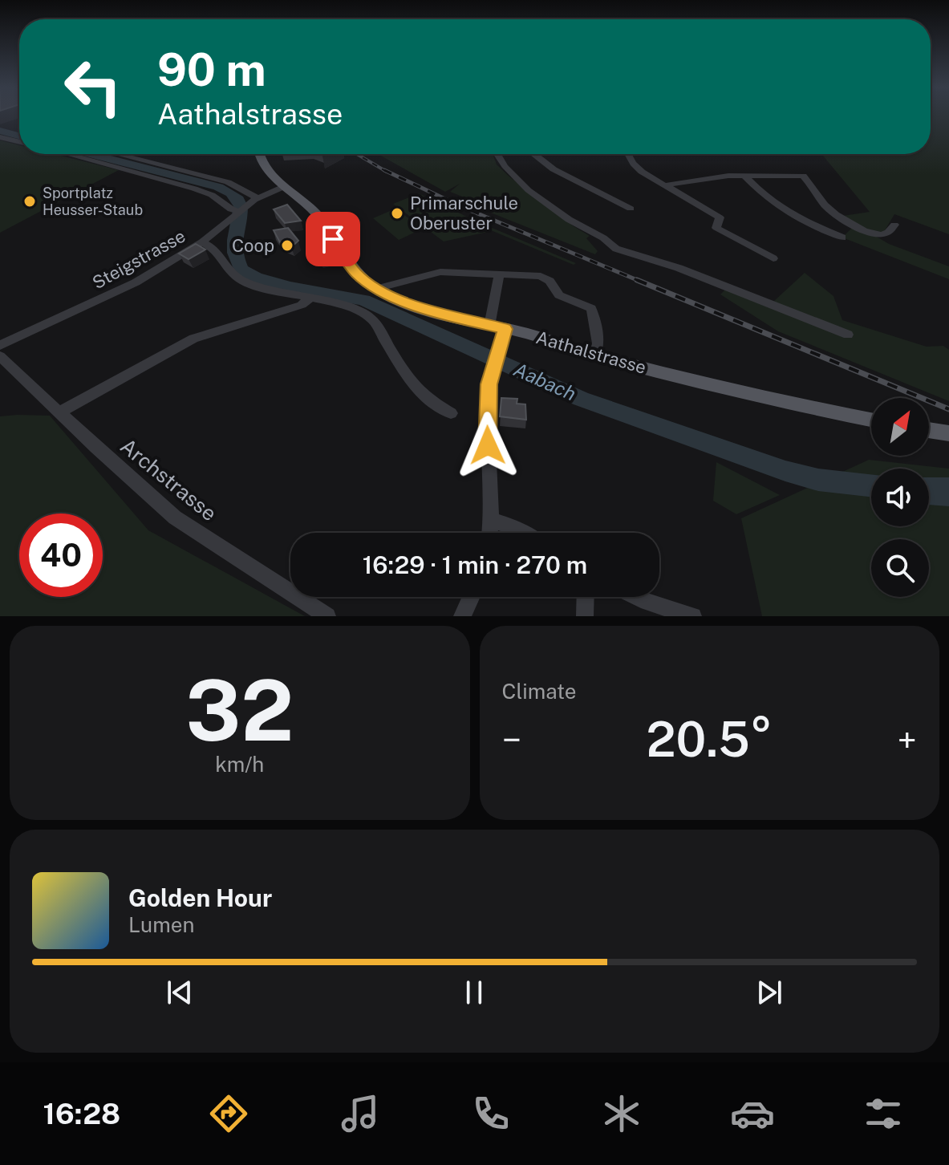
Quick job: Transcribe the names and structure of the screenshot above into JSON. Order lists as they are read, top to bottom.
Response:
{
  "streets": {
    "main road": ["Aathalstrasse"],
    "street": ["Steigstrasse", "Archstrasse"]
  },
  "crossings": [
    ["Steigstrasse", "Aathalstrasse"]
  ],
  "water": ["Aabach"],
  "places": ["Sportplatz Heusser-Staub", "Primarschule Oberuster", "Coop"],
  "north": "top right",
  "page": {
    "turn": ["90 m", "Aathalstrasse"],
    "limit": "40",
    "trip": "16:29 · 1 min · 270 m",
    "tile": [
      ["32", "km/h"],
      "Climate"
    ],
    "heat": ["−", "20.5°", "+"],
    "song": ["Golden Hour", "Lumen"],
    "tabs": "16:28"
  }
}
